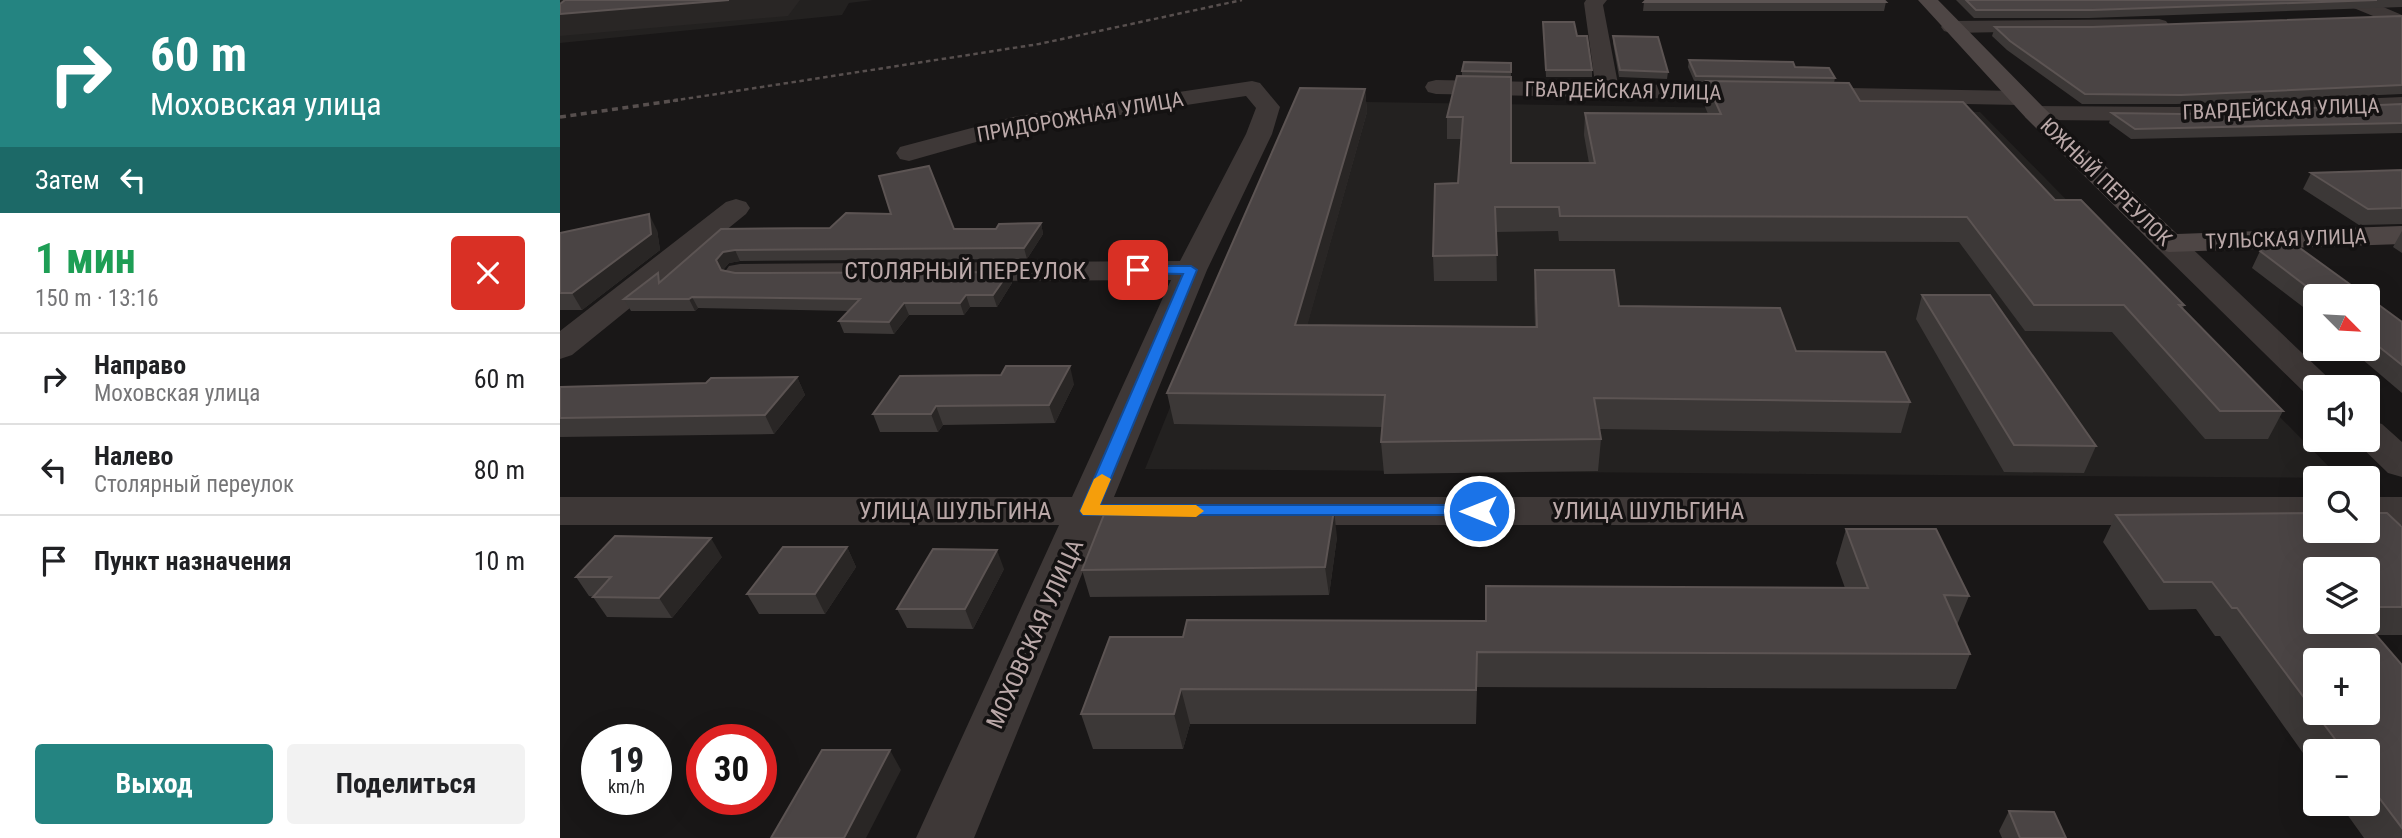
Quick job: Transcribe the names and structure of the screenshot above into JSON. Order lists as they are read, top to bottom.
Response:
{
  "streets": {
    "main road": ["ЮЖНЫЙ ПЕРЕУЛОК", "ТУЛЬСКАЯ УЛИЦА"],
    "street": [
      "ГВАРДЕЙСКАЯ УЛИЦА",
      "ПРИДОРОЖНАЯ УЛИЦА",
      "СТОЛЯРНЫЙ ПЕРЕУЛОК",
      "УЛИЦА ШУЛЬГИНА",
      "МОХОВСКАЯ УЛИЦА"
    ]
  },
  "crossings": [
    ["ГВАРДЕЙСКАЯ УЛИЦА", "ЮЖНЫЙ ПЕРЕУЛОК"],
    ["ПРИДОРОЖНАЯ УЛИЦА", "МОХОВСКАЯ УЛИЦА"],
    ["ЮЖНЫЙ ПЕРЕУЛОК", "ТУЛЬСКАЯ УЛИЦА"],
    ["СТОЛЯРНЫЙ ПЕРЕУЛОК", "МОХОВСКАЯ УЛИЦА"],
    ["УЛИЦА ШУЛЬГИНА", "МОХОВСКАЯ УЛИЦА"]
  ],
  "north": "bottom right",
  "page": {
    "turn": ["60 m", "Моховская улица"],
    "then": "Затем",
    "heading": ["1 мин", "150 m · 13:16"],
    "map_buttons": ["+", "−"],
    "list": [
      {
        "name": "Направо",
        "note": "Моховская улица",
        "value": "60 m"
      },
      {
        "name": "Налево",
        "note": "Столярный переулок",
        "value": "80 m"
      },
      {
        "name": "Пункт назначения",
        "value": "10 m"
      }
    ],
    "speed": "19 km/h",
    "limit": "30",
    "buttons": ["Выход", "Поделиться"]
  }
}
